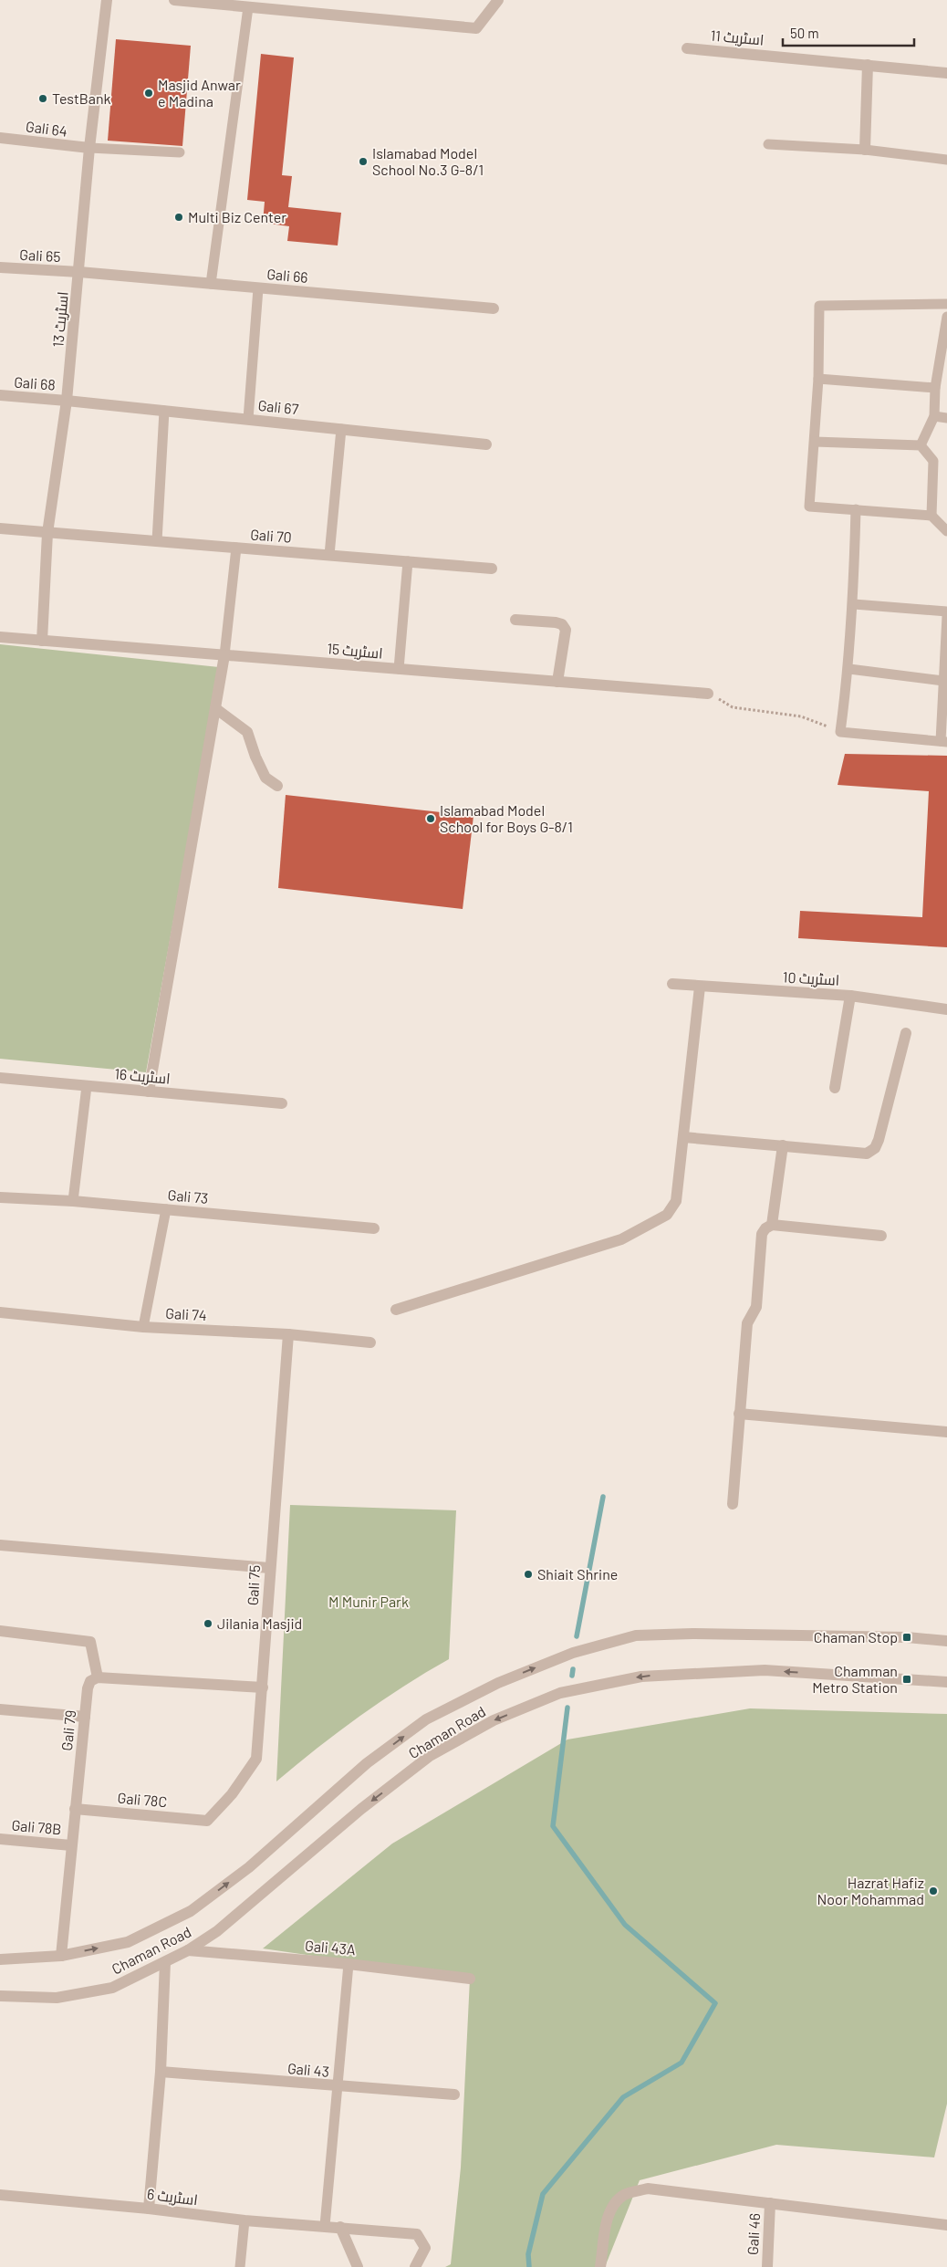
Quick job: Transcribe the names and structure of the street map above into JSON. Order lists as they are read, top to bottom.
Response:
{
  "streets": {
    "street": [
      "اسٹریٹ 11",
      "Gali 64",
      "Gali 65",
      "Gali 66",
      "اسٹریٹ 13",
      "Gali 68",
      "Gali 67",
      "Gali 70",
      "اسٹریٹ 15",
      "اسٹریٹ 10",
      "اسٹریٹ 16",
      "Gali 73",
      "Gali 74",
      "Gali 75",
      "Gali 79",
      "Chaman Road",
      "Gali 78C",
      "Gali 78B",
      "Gali 43A",
      "Gali 43",
      "اسٹریٹ 6",
      "Gali 46"
    ]
  },
  "crossings": [
    ["Gali 64", "اسٹریٹ 13"],
    ["Gali 65", "Gali 66"],
    ["Gali 65", "اسٹریٹ 13"],
    ["Gali 66", "اسٹریٹ 13"],
    ["اسٹریٹ 13", "Gali 68"],
    ["اسٹریٹ 13", "Gali 67"],
    ["اسٹریٹ 13", "Gali 70"],
    ["اسٹریٹ 13", "اسٹریٹ 15"],
    ["Gali 68", "Gali 67"],
    ["Gali 74", "Gali 75"],
    ["Gali 75", "Gali 78C"],
    ["Gali 79", "Chaman Road"],
    ["Gali 79", "Gali 78C"],
    ["Gali 79", "Gali 78B"],
    ["Chaman Road", "Gali 43A"]
  ],
  "parks": ["M Munir Park"],
  "places": {
    "other": [
      "Masjid Anwar e Madina",
      "TestBank",
      "Islamabad Model School No.3 G-8/1",
      "Multi Biz Center",
      "Islamabad Model School for Boys G-8/1",
      "Shiait Shrine",
      "Jilania Masjid",
      "Hazrat Hafiz Noor Mohammad"
    ],
    "transit": ["Chaman Stop", "Chamman Metro Station"]
  },
  "scale_bar": "50 m"
}
